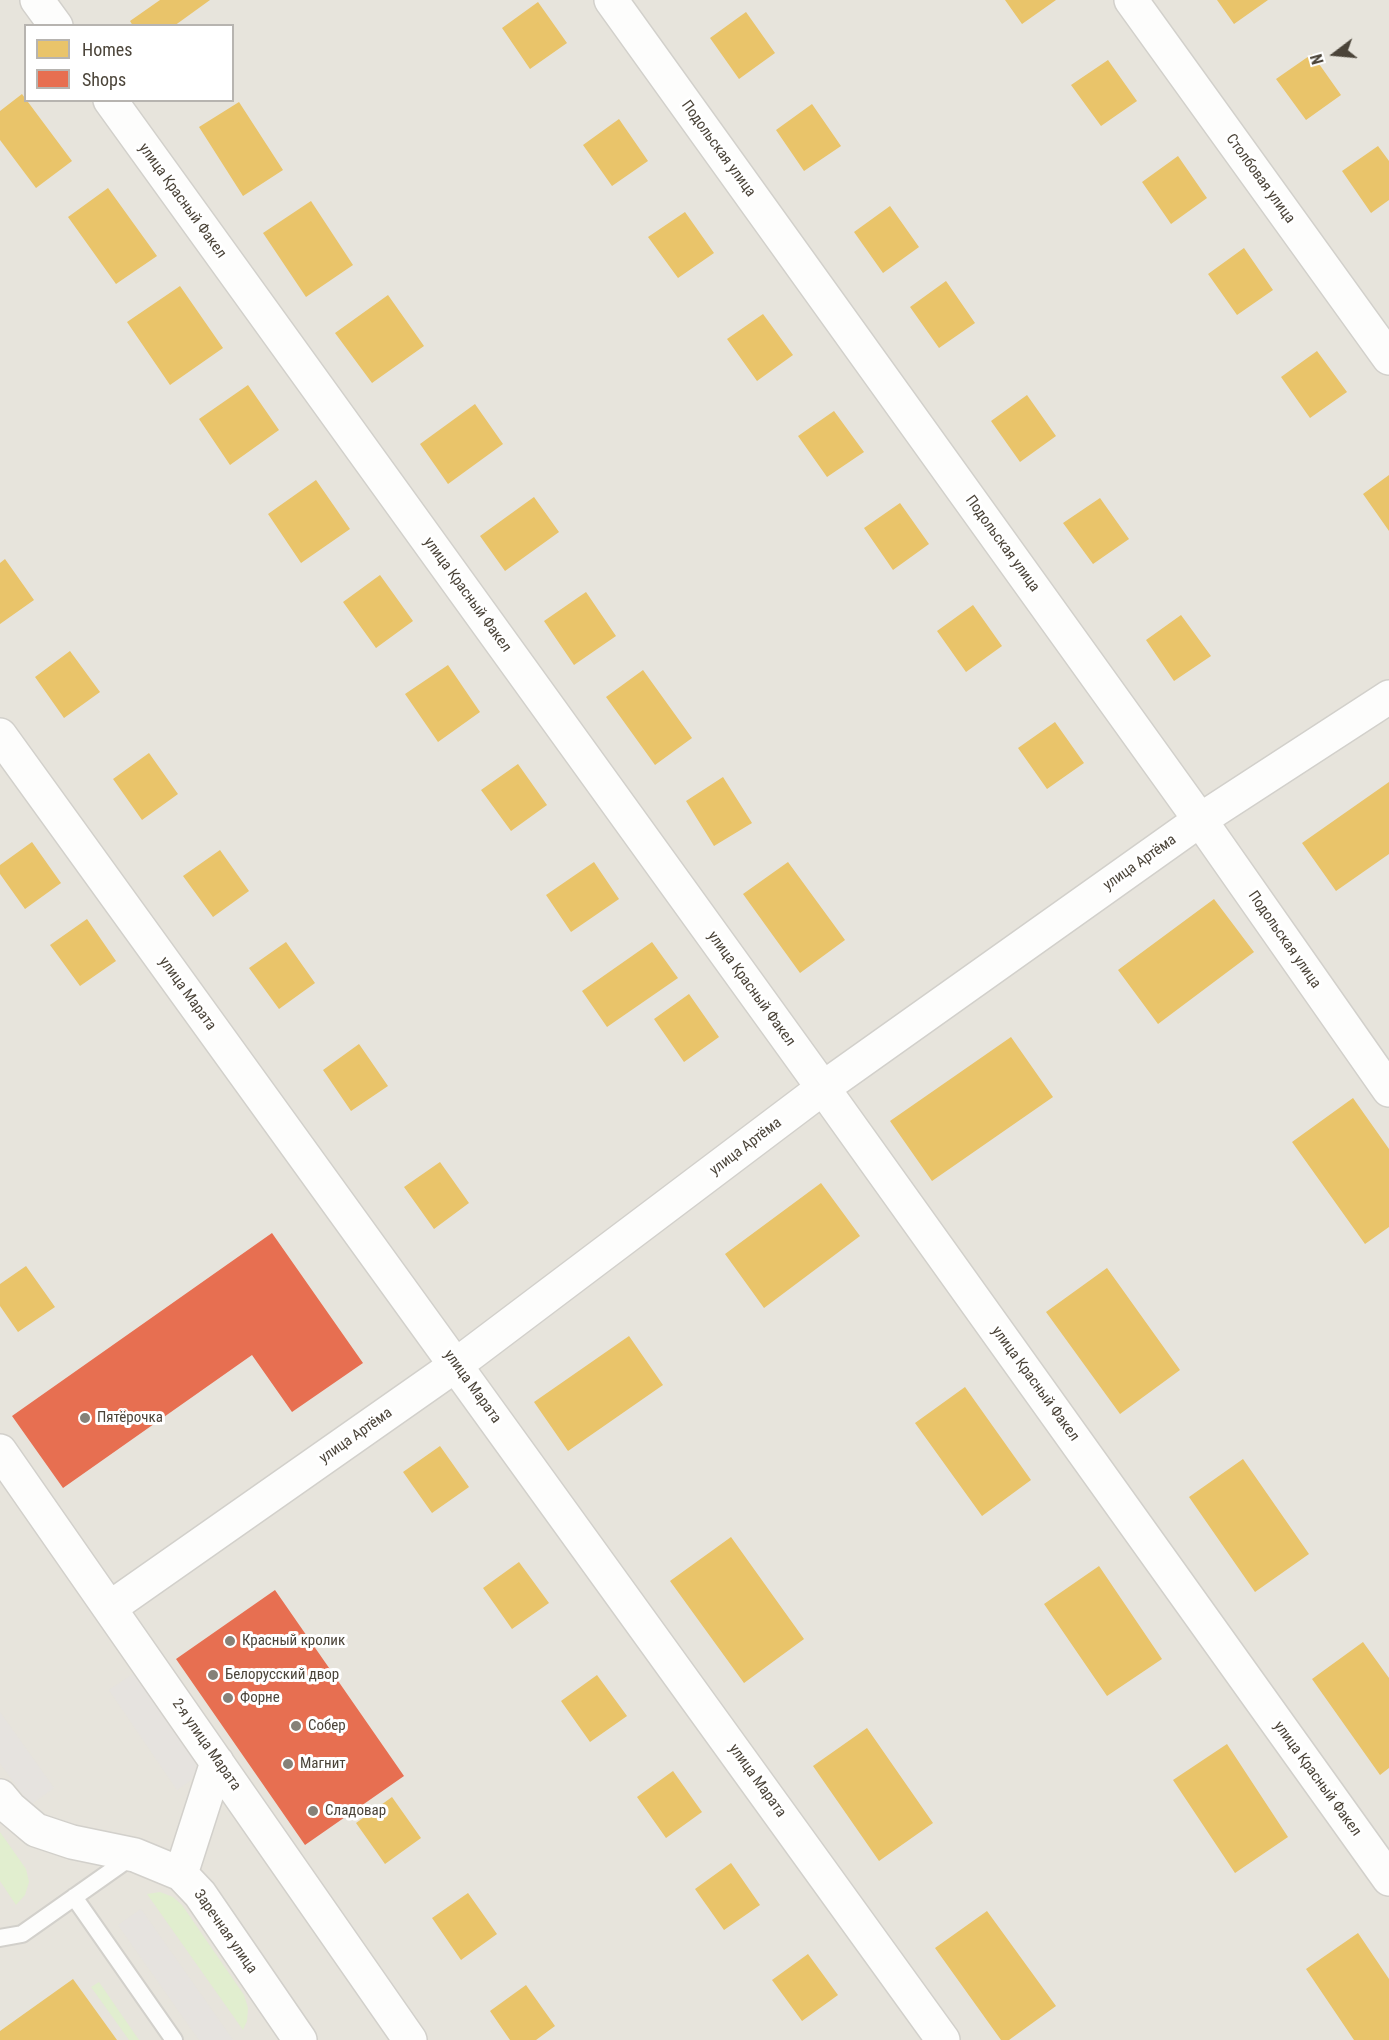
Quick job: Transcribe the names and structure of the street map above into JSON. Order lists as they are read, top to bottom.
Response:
{
  "streets": {
    "street": [
      "Подольская улица",
      "Столбовая улица",
      "улица Красный Факел",
      "улица Артёма",
      "улица Марата",
      "2-я улица Марата",
      "Заречная улица"
    ]
  },
  "crossings": [
    ["Подольская улица", "улица Артёма"],
    ["улица Красный Факел", "улица Артёма"],
    ["улица Артёма", "улица Марата"],
    ["улица Артёма", "2-я улица Марата"]
  ],
  "places": [
    "Пятёрочка",
    "Красный кролик",
    "Белорусский двор",
    "Форне",
    "Собер",
    "Магнит",
    "Сладовар"
  ],
  "legend": ["Homes", "Shops"],
  "north": "left"
}
